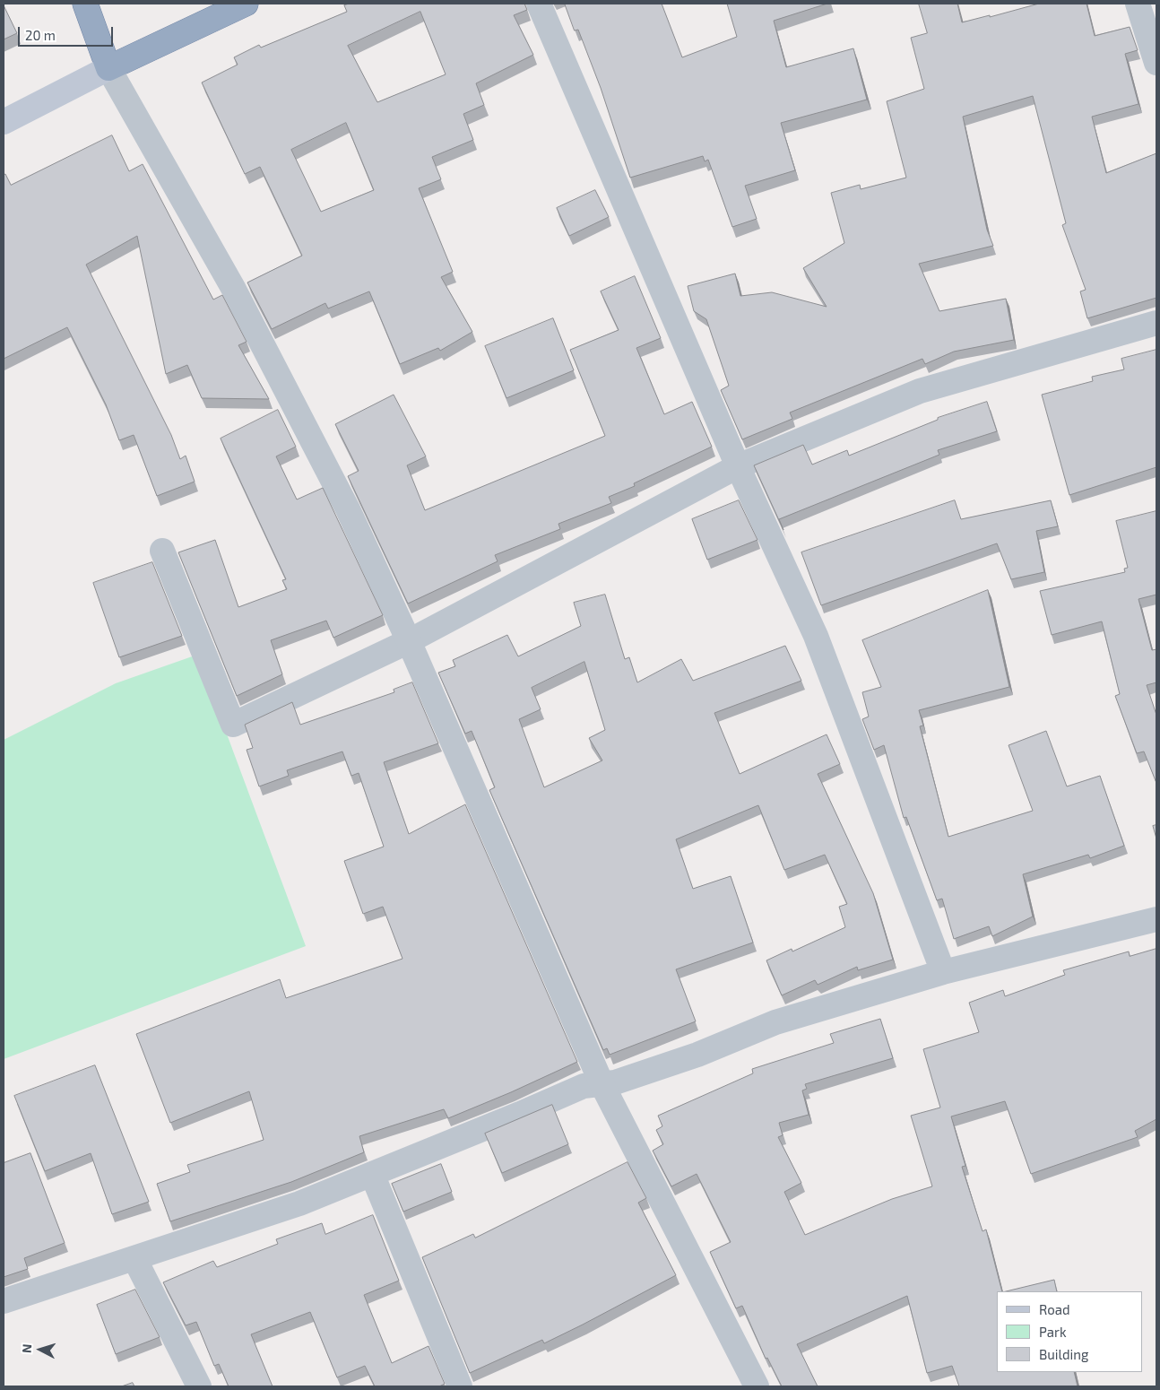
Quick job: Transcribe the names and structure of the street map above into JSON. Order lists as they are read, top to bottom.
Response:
{
  "legend": ["Road", "Park", "Building"],
  "scale_bar": "20 m",
  "north": "left"
}
